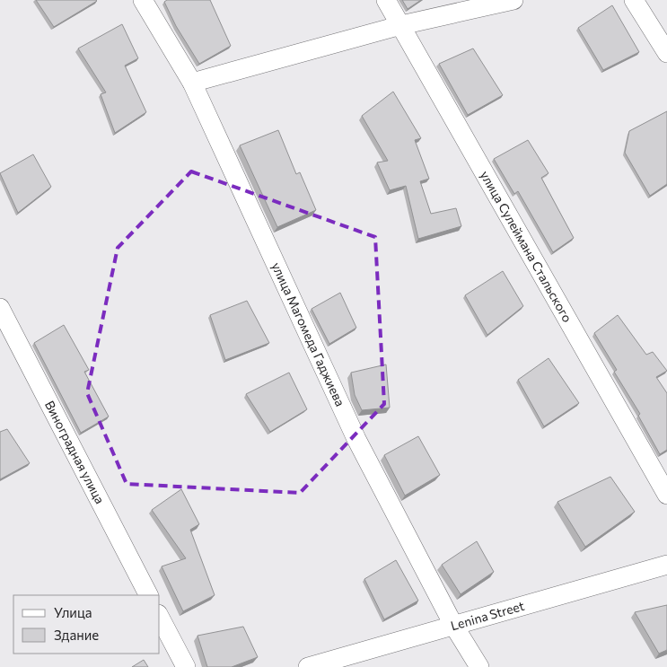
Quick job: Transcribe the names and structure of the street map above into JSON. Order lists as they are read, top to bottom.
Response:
{
  "streets": {
    "street": [
      "улица Сулеймана Стальского",
      "улица Магомеда Гаджиева",
      "Виноградная улица",
      "Lenina Street"
    ]
  },
  "crossings": [
    ["улица Магомеда Гаджиева", "Lenina Street"]
  ],
  "legend": ["Улица", "Здание"]
}
